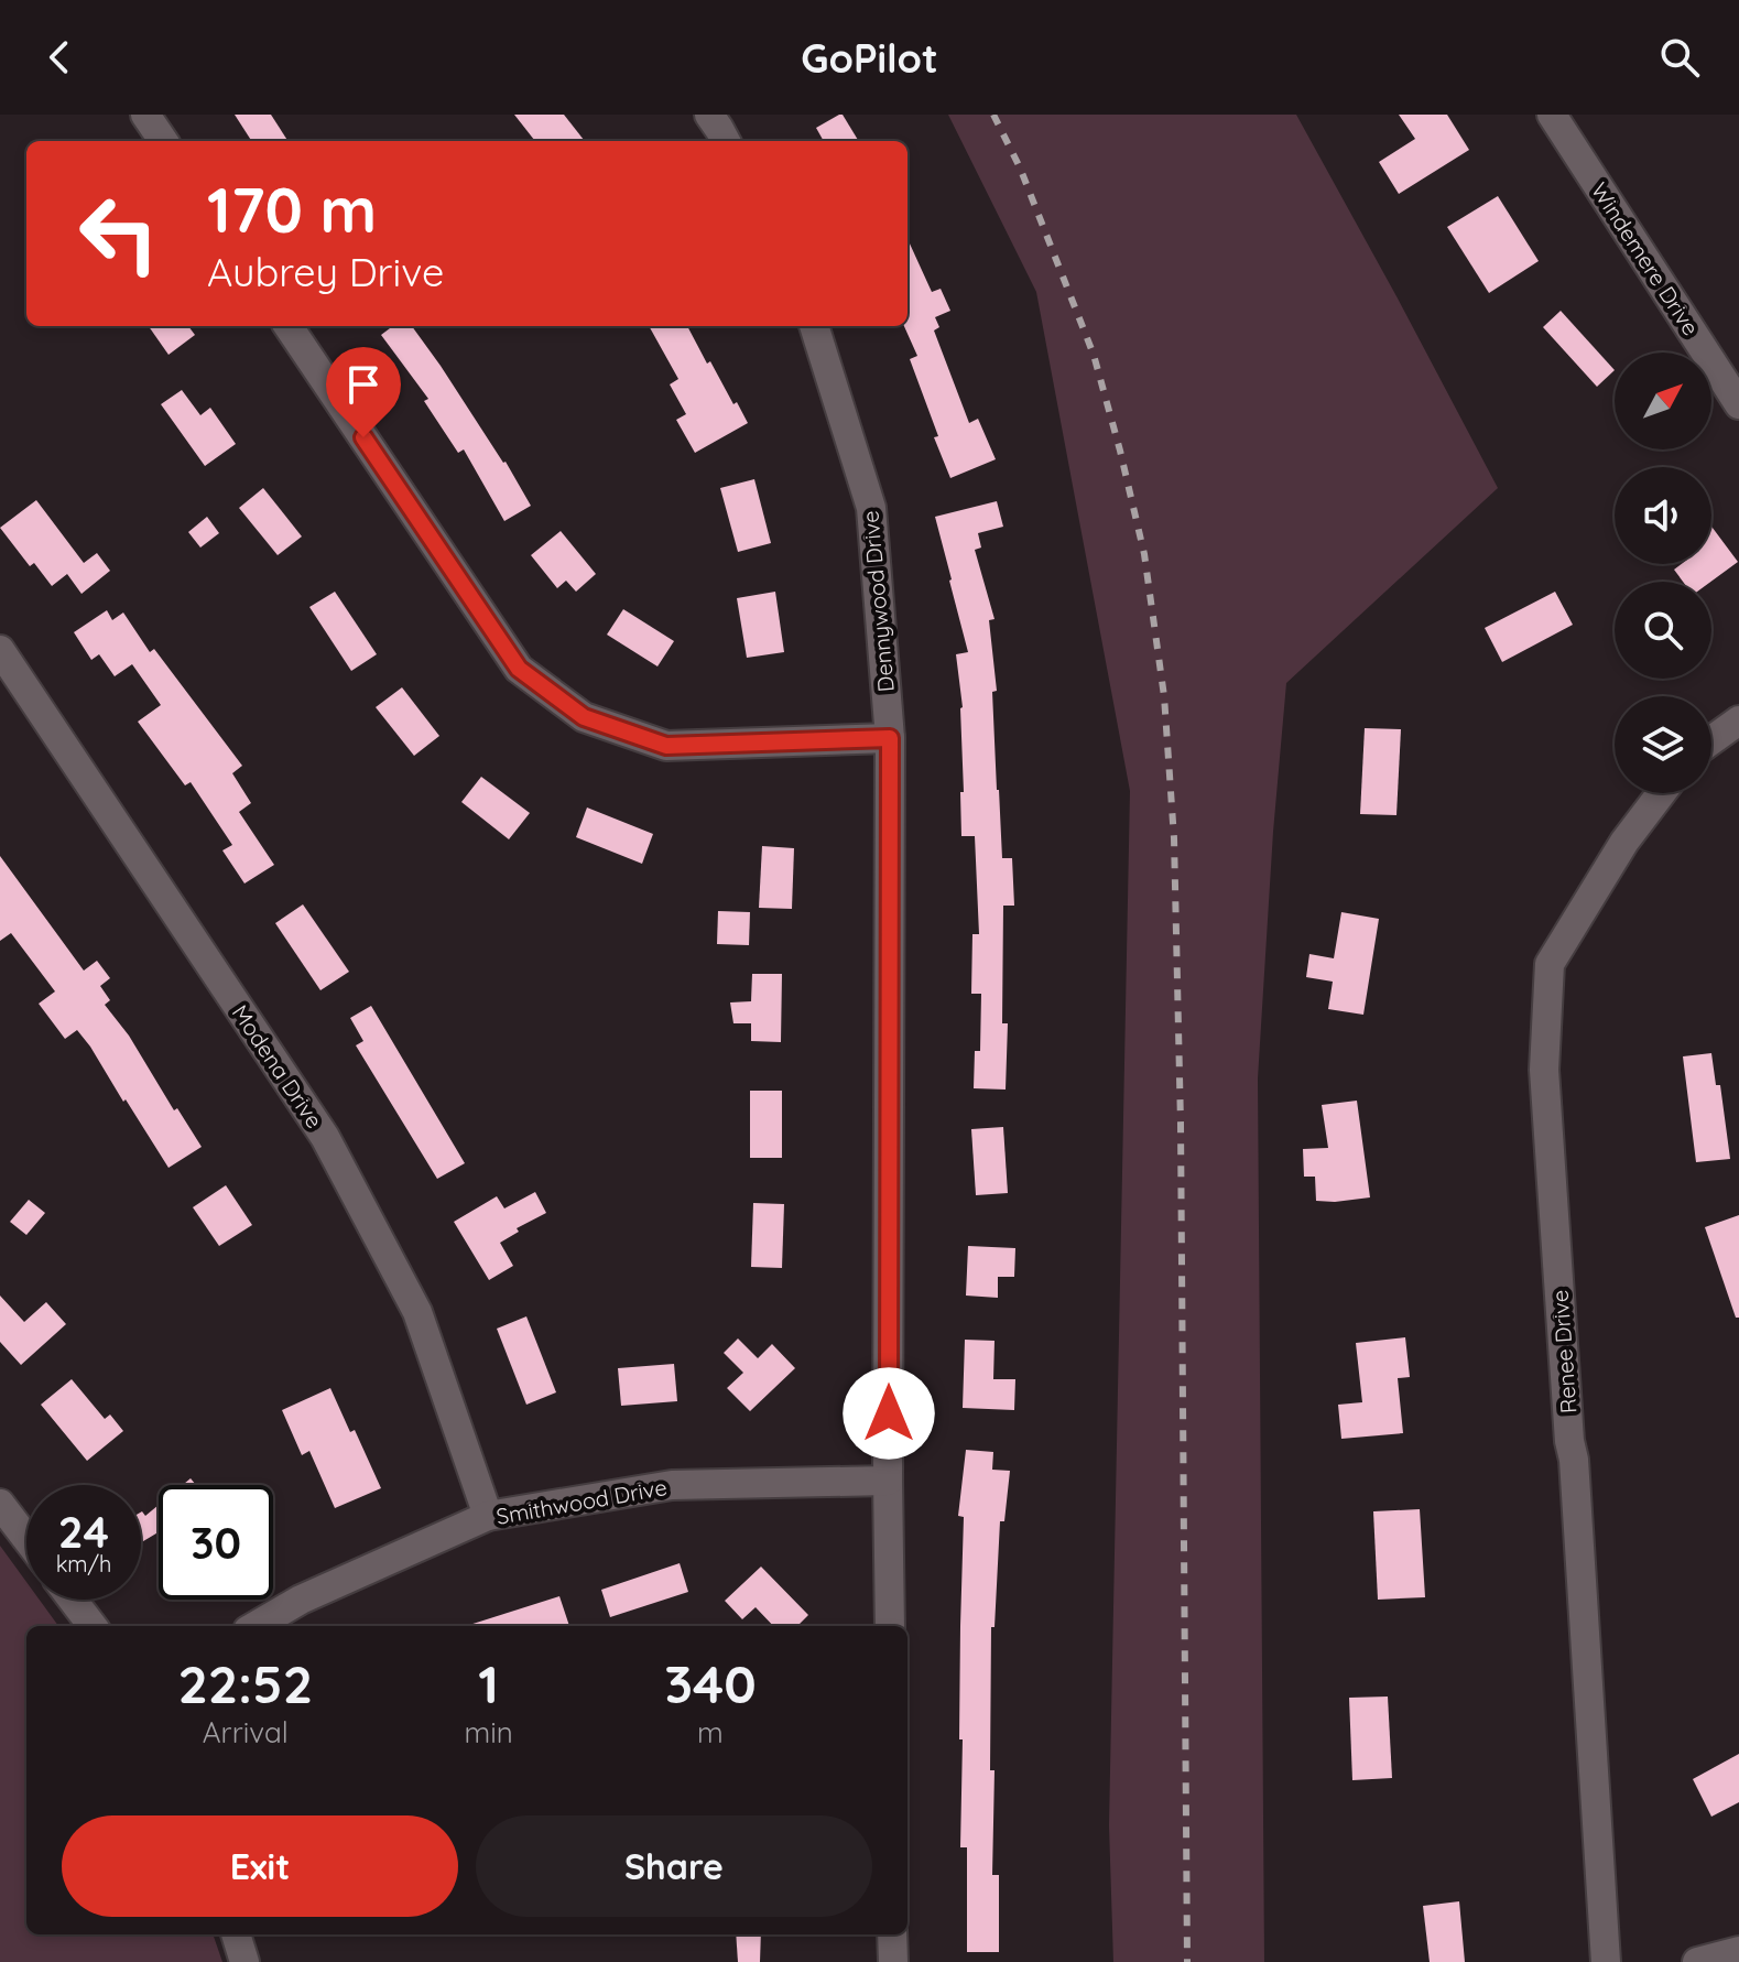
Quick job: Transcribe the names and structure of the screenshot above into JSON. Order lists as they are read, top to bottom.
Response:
{
  "streets": {
    "street": [
      "Windemere Drive",
      "Dennywood Drive",
      "Modena Drive",
      "Renee Drive",
      "Smithwood Drive"
    ]
  },
  "crossings": [
    ["Dennywood Drive", "Smithwood Drive"],
    ["Modena Drive", "Smithwood Drive"]
  ],
  "north": "top right",
  "page": {
    "header": "GoPilot",
    "turn": ["170 m", "Aubrey Drive"],
    "speed": "24 km/h",
    "limit": "30",
    "eta": [
      "22:52",
      "Arrival",
      "1",
      "min",
      "340",
      "m"
    ],
    "buttons": ["Exit", "Share"]
  }
}
